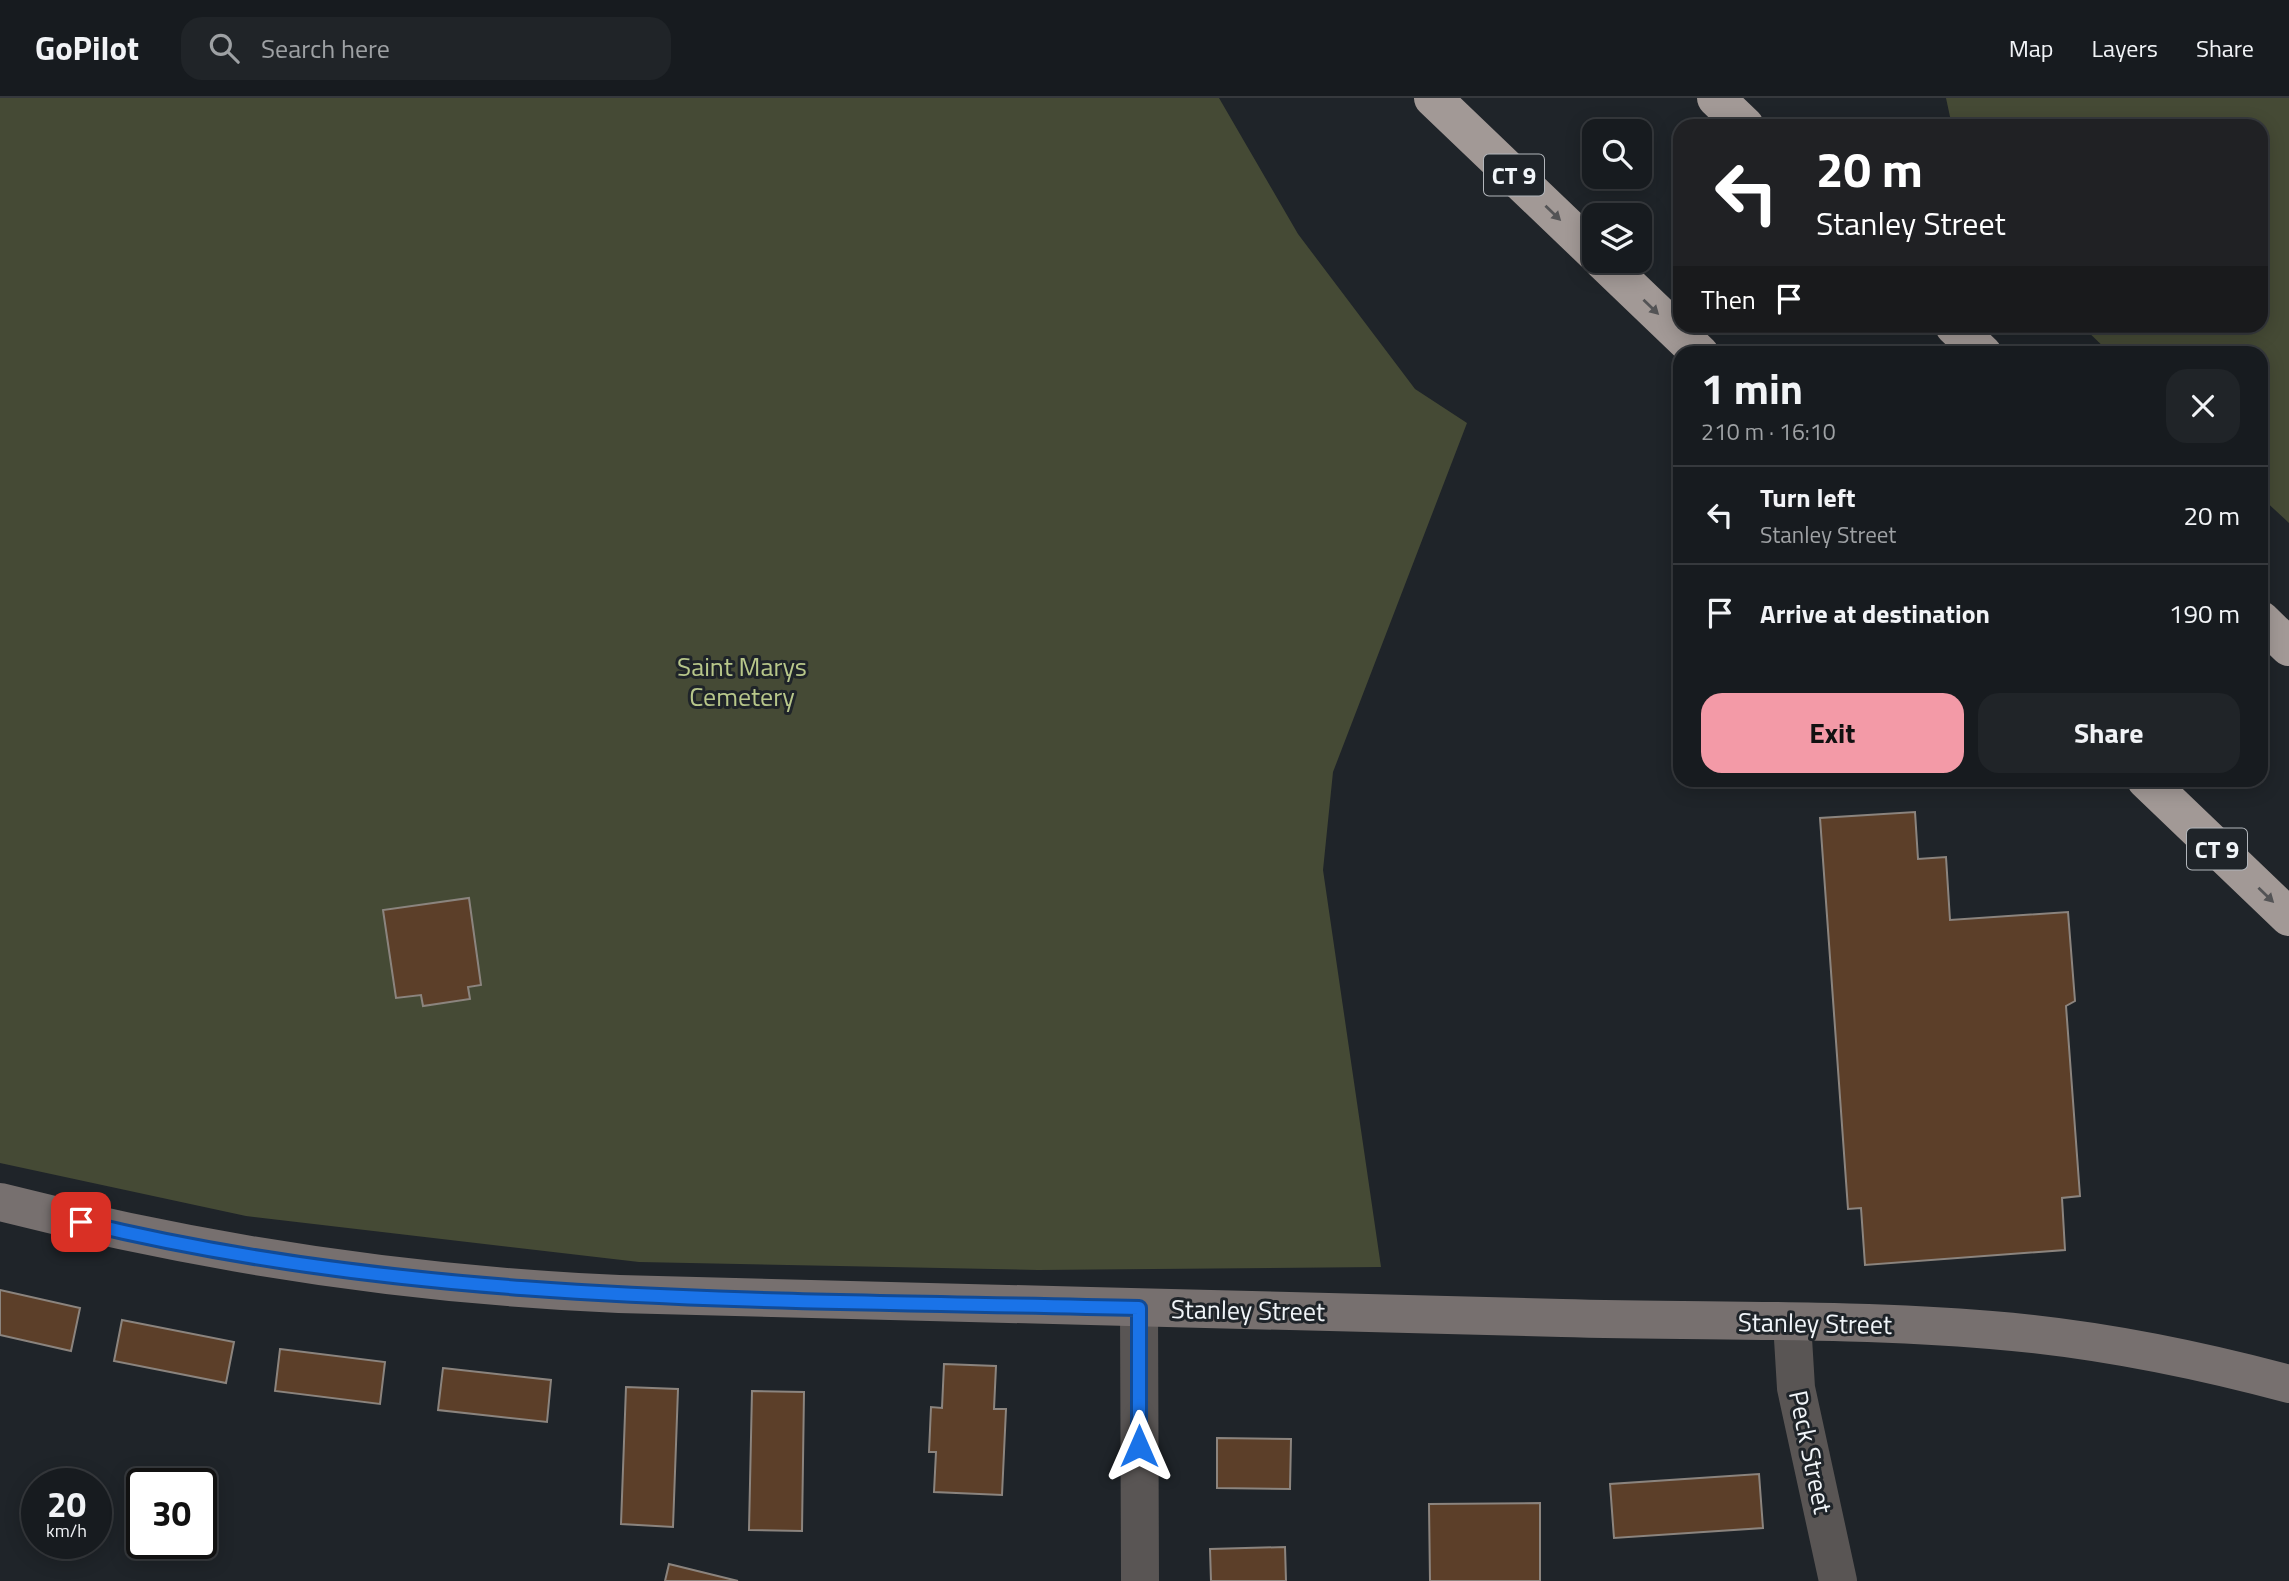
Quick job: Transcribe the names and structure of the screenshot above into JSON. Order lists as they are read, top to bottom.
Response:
{
  "streets": {
    "highway": ["CT 9"],
    "main road": ["Stanley Street"],
    "street": ["Peck Street"]
  },
  "crossings": [
    ["Stanley Street", "Peck Street"]
  ],
  "parks": ["Saint Marys Cemetery"],
  "page": {
    "header": "GoPilot",
    "search": "Search here",
    "nav": ["Map", "Layers", "Share"],
    "turn": ["20 m", "Stanley Street"],
    "then": "Then",
    "heading": ["1 min", "210 m · 16:10"],
    "list": [
      {
        "name": "Turn left",
        "note": "Stanley Street",
        "value": "20 m"
      },
      {
        "name": "Arrive at destination",
        "value": "190 m"
      }
    ],
    "buttons": ["Exit", "Share"],
    "speed": "20 km/h",
    "limit": "30"
  }
}
